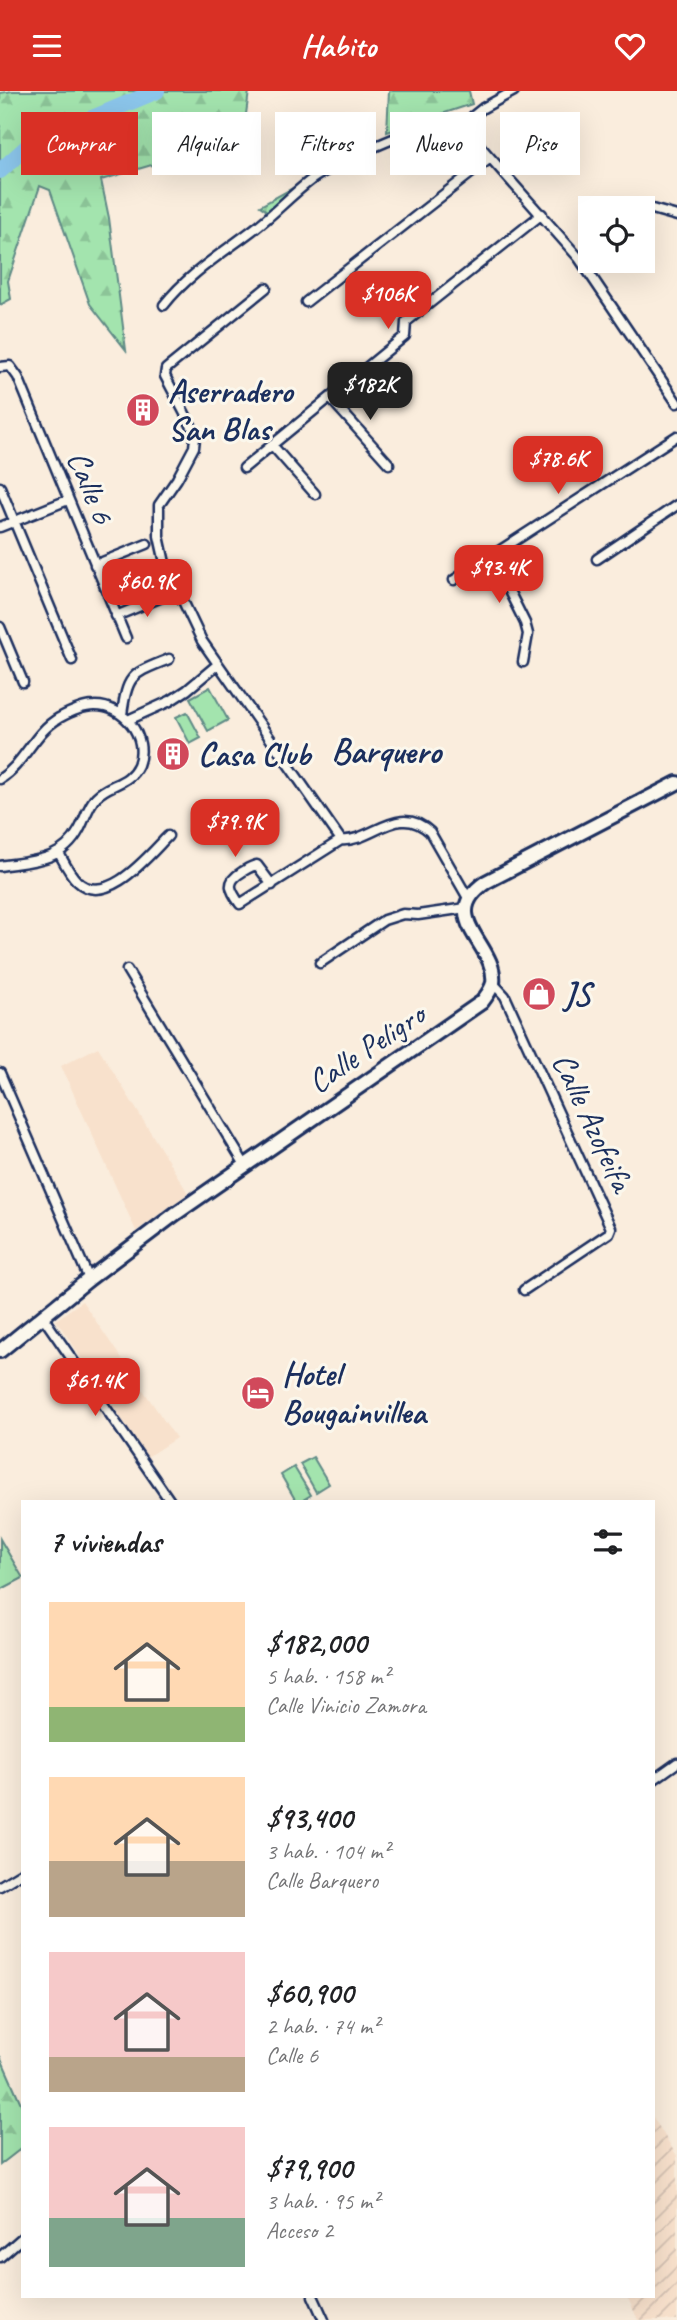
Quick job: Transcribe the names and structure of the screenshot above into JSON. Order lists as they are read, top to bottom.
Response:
{
  "streets": {
    "main road": ["Calle Peligro"],
    "street": ["Calle 6", "Calle Azofeifa"]
  },
  "crossings": [
    ["Calle Peligro", "Calle Azofeifa"]
  ],
  "districts": ["Barquero"],
  "places": {
    "building": ["Aserradero San Blas", "Casa Club"],
    "shop": ["JS"],
    "hotel": ["Hotel Bougainvillea"]
  },
  "page": {
    "header": "Habito",
    "chip": [
      "Comprar",
      "Alquilar",
      "Filtros",
      "Nuevo",
      "Piso"
    ],
    "price": [
      "$106K",
      "$182K",
      "$78.6K",
      "$93.4K",
      "$60.9K",
      "$79.9K",
      "$61.4K"
    ],
    "heading": "7 viviendas",
    "list": [
      {
        "name": "$182,000",
        "note": "5 hab. · 158 m² · Calle Vinicio Zamora"
      },
      {
        "name": "$93,400",
        "note": "3 hab. · 104 m² · Calle Barquero"
      },
      {
        "name": "$60,900",
        "note": "2 hab. · 74 m² · Calle 6"
      },
      {
        "name": "$79,900",
        "note": "3 hab. · 95 m² · Acceso 2"
      }
    ]
  }
}
